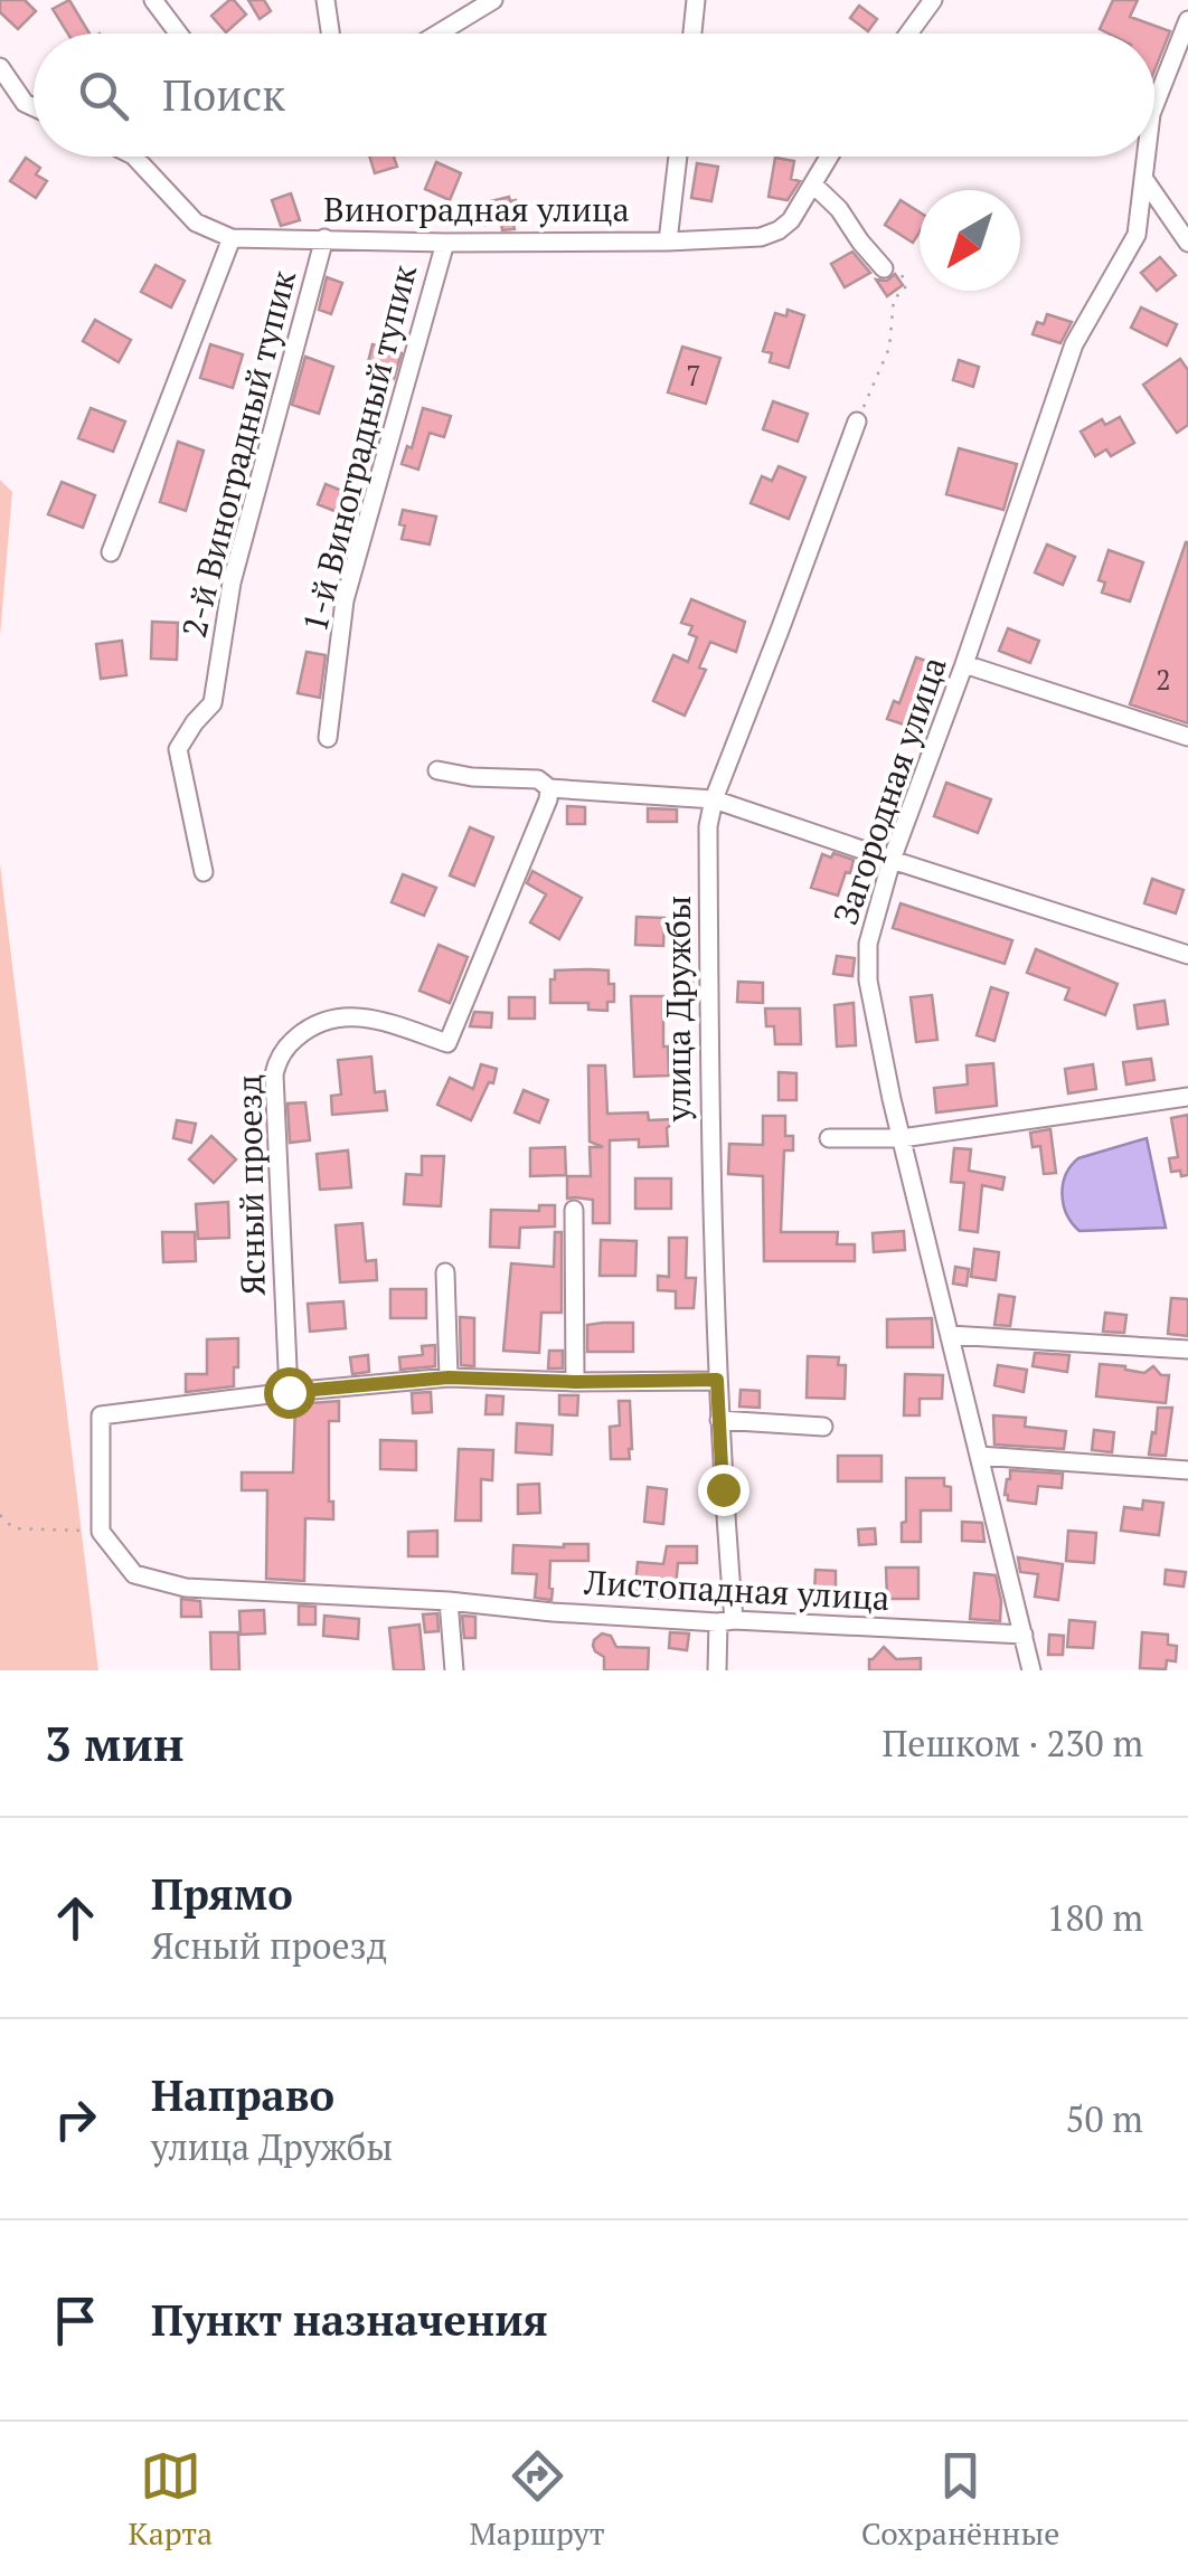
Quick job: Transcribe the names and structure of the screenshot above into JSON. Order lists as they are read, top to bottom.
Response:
{
  "streets": {
    "street": [
      "Виноградная улица",
      "1-й Виноградный тупик",
      "2-й Виноградный тупик",
      "Загородная улица",
      "улица Дружбы",
      "Ясный проезд",
      "Листопадная улица"
    ]
  },
  "crossings": [
    ["Виноградная улица", "1-й Виноградный тупик"],
    ["Виноградная улица", "2-й Виноградный тупик"],
    ["Загородная улица", "Листопадная улица"],
    ["улица Дружбы", "Листопадная улица"]
  ],
  "house_numbers": ["7", "2"],
  "north": "bottom left",
  "page": {
    "search": "Поиск",
    "heading": ["3 мин", "Пешком · 230 m"],
    "list": [
      ["Прямо", "Ясный проезд", "180 m"],
      ["Направо", "улица Дружбы", "50 m"],
      "Пункт назначения"
    ],
    "nav": ["Карта", "Маршрут", "Сохранённые"]
  }
}
